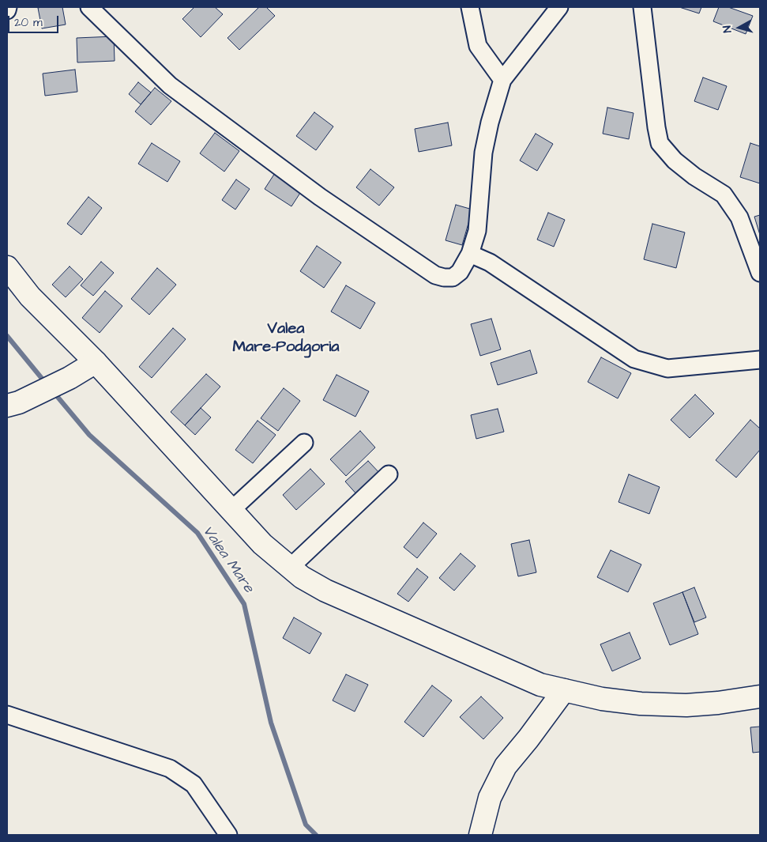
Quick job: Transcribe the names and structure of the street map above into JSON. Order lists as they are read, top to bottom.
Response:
{
  "districts": ["Valea Mare-Podgoria"],
  "water": ["Valea Mare"],
  "scale_bar": "20 m",
  "north": "left"
}
